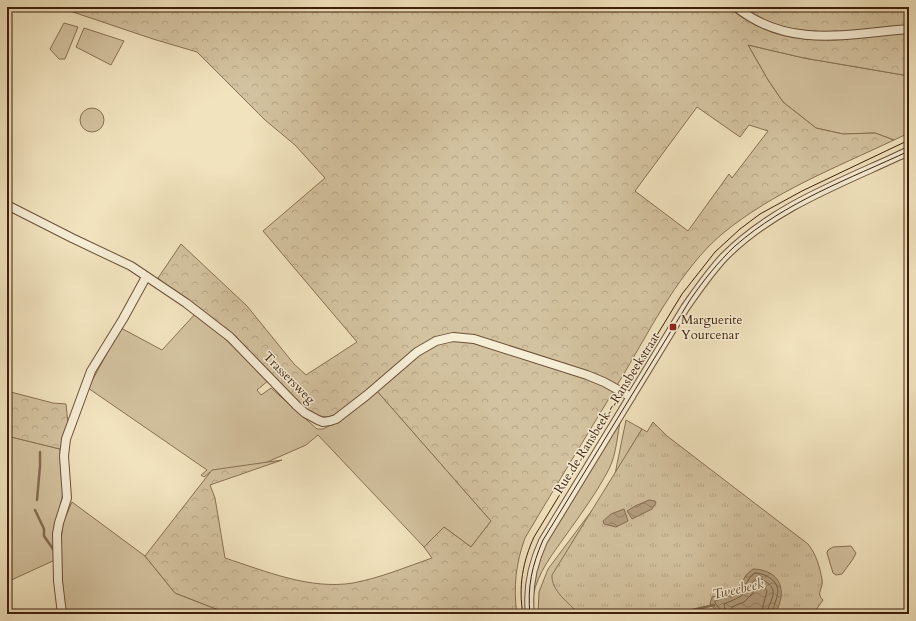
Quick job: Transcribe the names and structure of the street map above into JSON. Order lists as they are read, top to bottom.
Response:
{
  "streets": {
    "street": ["Trassersweg", "Rue de Ransbeek - Ransbeekstraat"]
  },
  "crossings": [
    ["Trassersweg", "Rue de Ransbeek - Ransbeekstraat"]
  ],
  "water": ["Tweebeek"],
  "places": {
    "transit": ["Marguerite Yourcenar"]
  }
}
